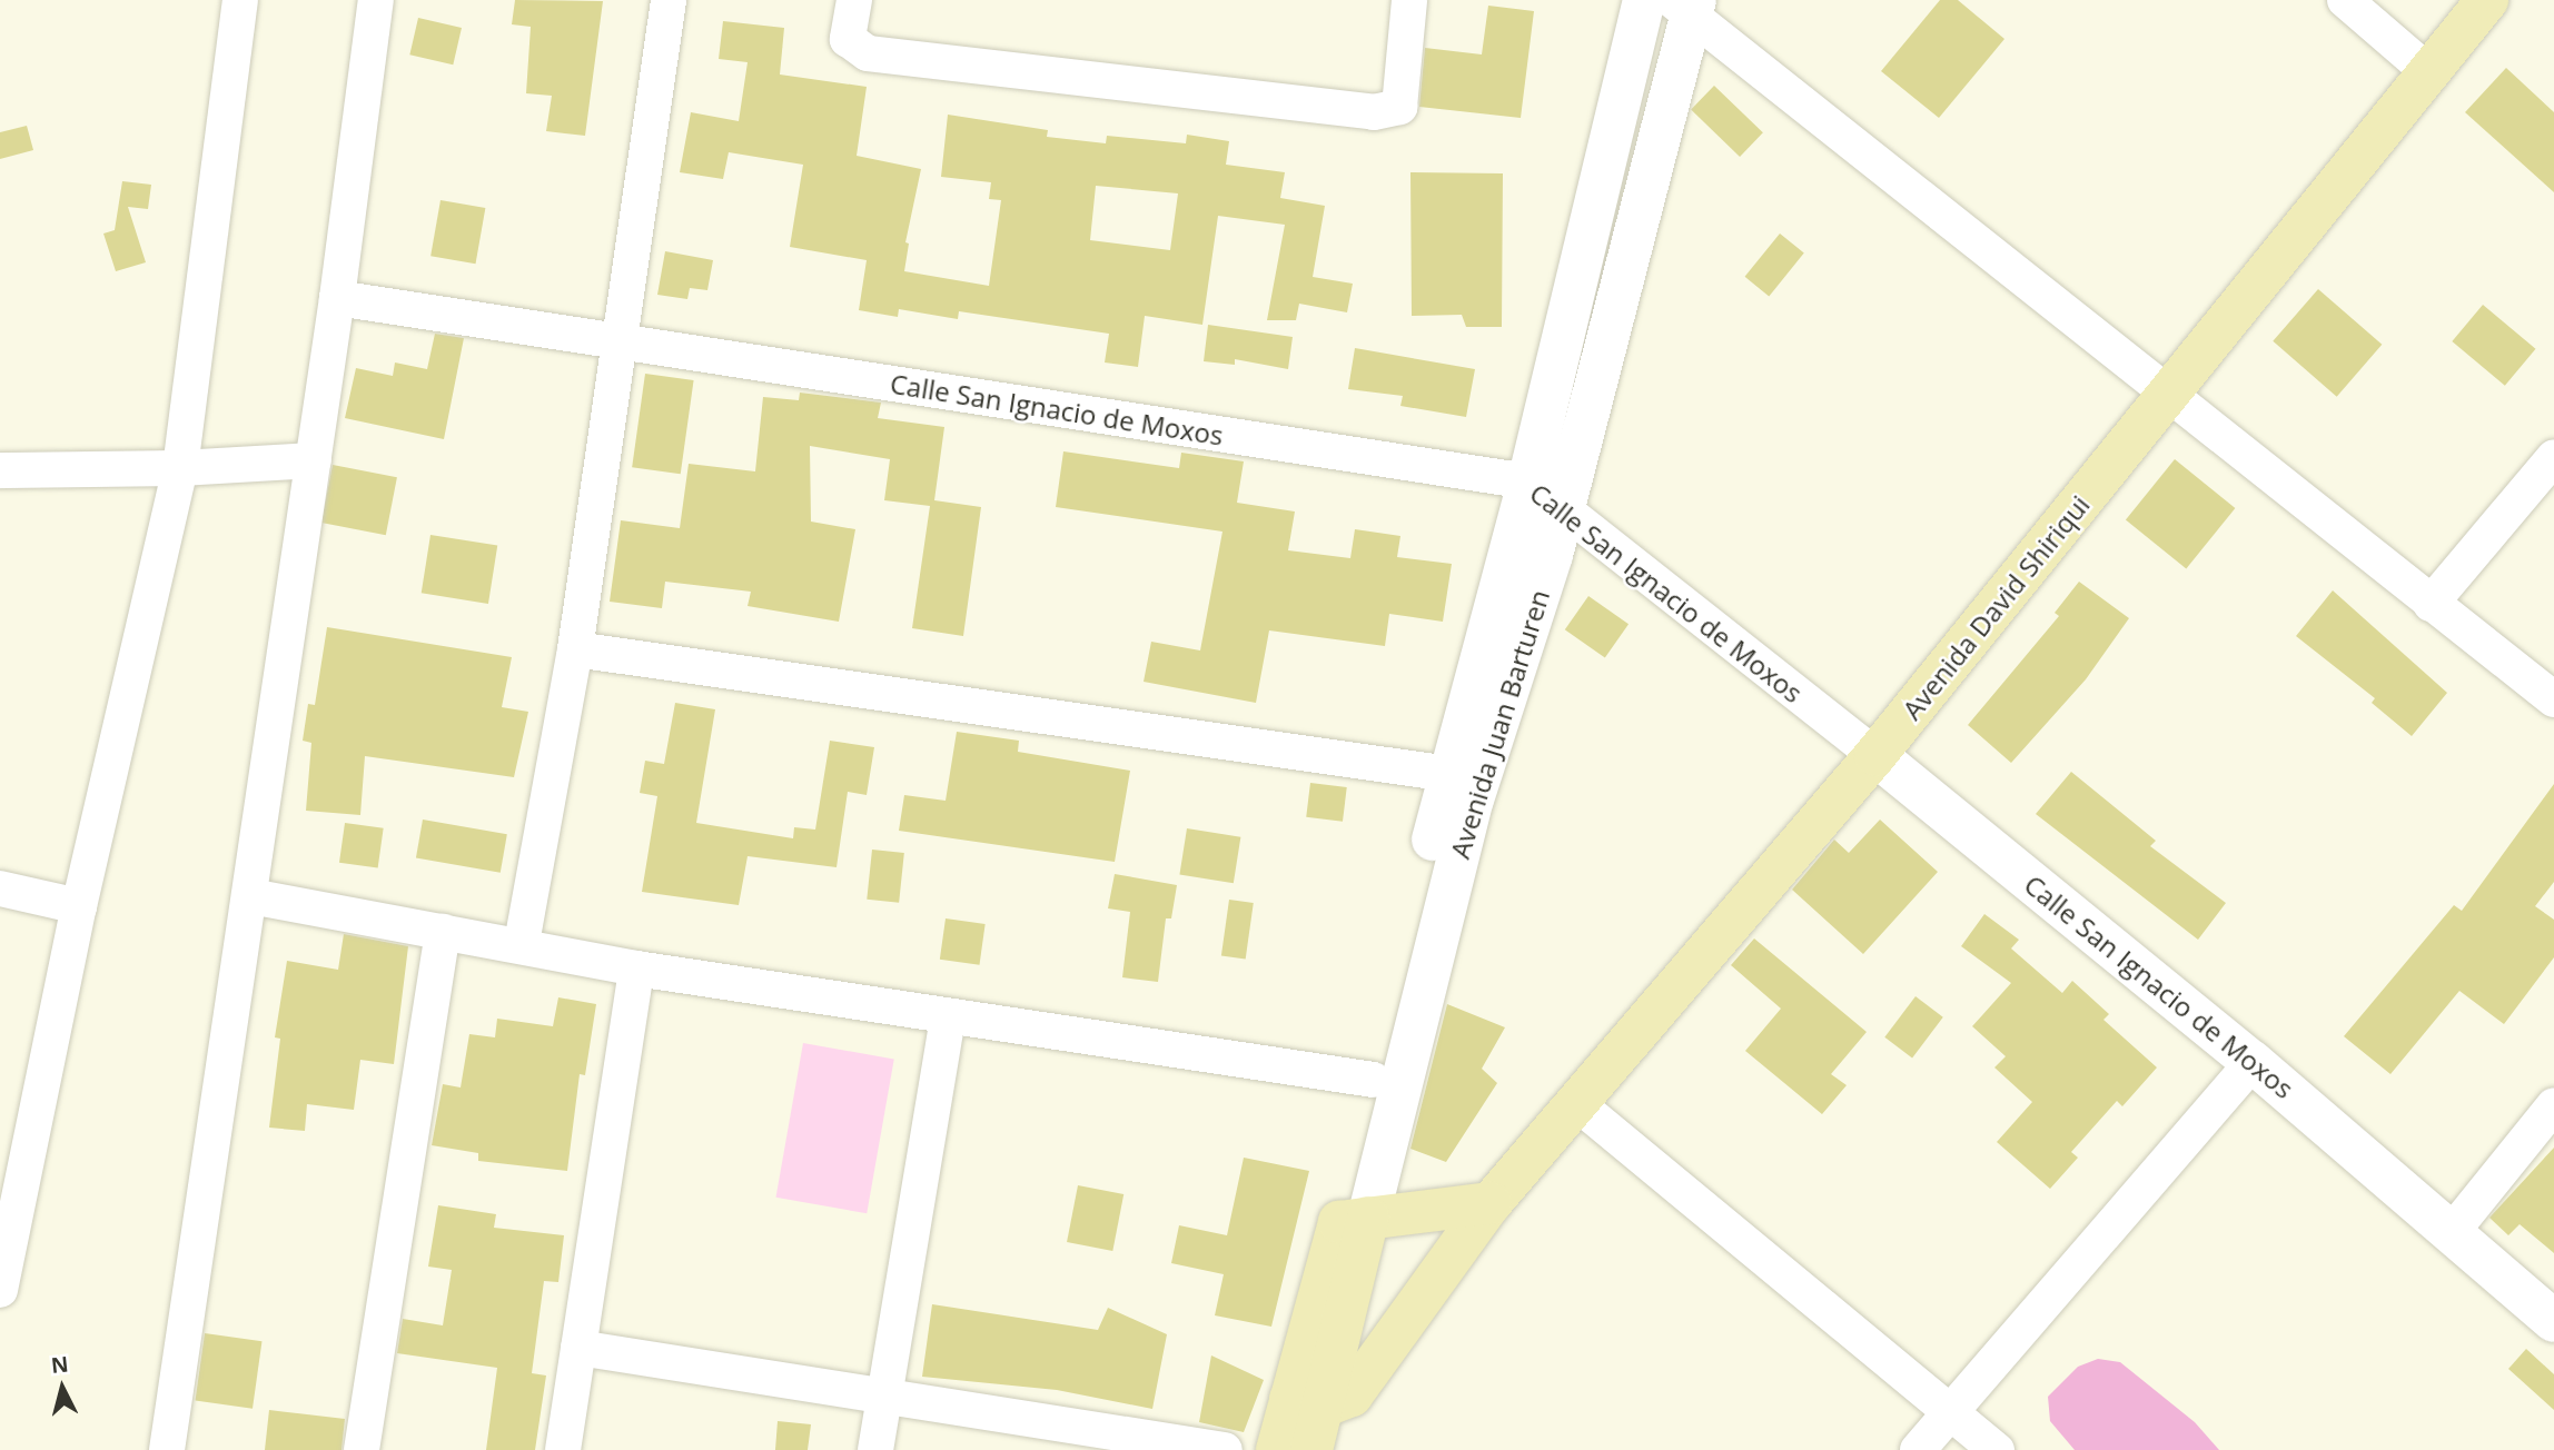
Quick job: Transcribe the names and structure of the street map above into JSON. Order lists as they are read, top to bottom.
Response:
{
  "streets": {
    "main road": ["Avenida David Shiriqui", "Avenida Juan Barturen"],
    "street": ["Calle San Ignacio de Moxos"]
  },
  "crossings": [
    ["Calle San Ignacio de Moxos", "Avenida David Shiriqui"],
    ["Calle San Ignacio de Moxos", "Avenida Juan Barturen"],
    ["Avenida David Shiriqui", "Avenida Juan Barturen"]
  ],
  "north": "top"
}
